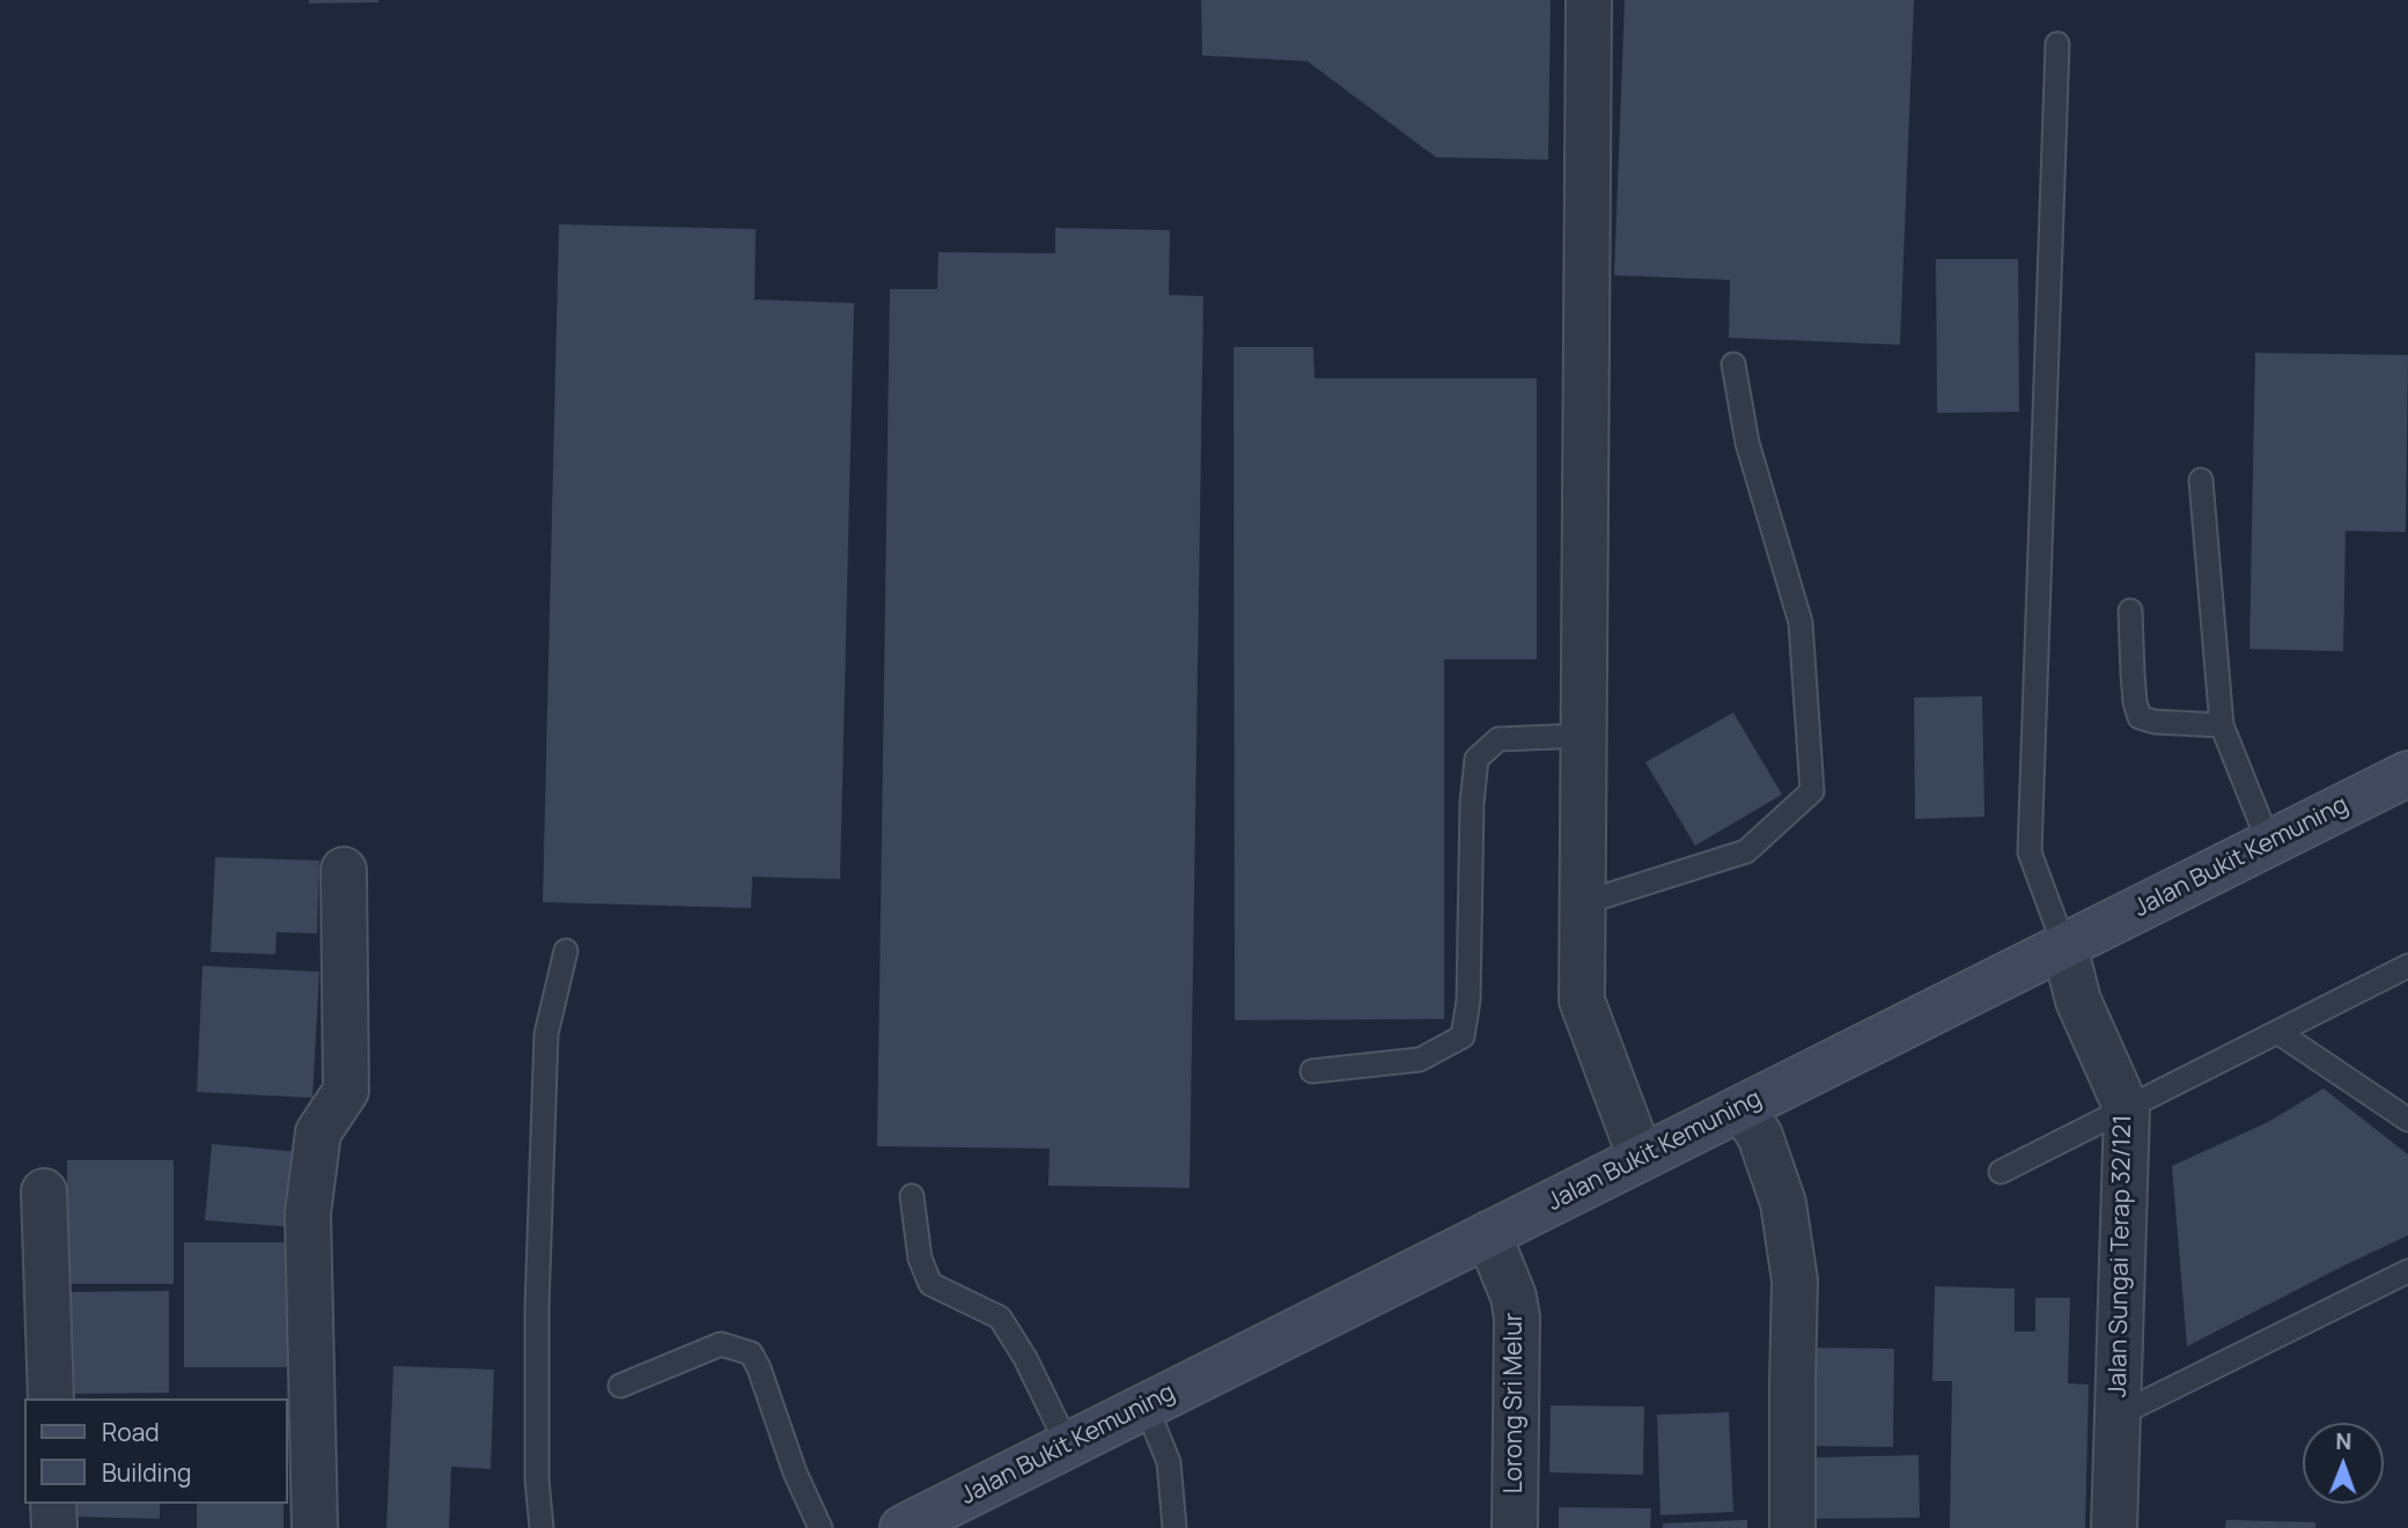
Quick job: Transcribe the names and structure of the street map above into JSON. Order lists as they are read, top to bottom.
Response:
{
  "streets": {
    "main road": ["Jalan Bukit Kemuning"],
    "street": ["Jalan Sungai Terap 32/121", "Lorong Sri Melur"]
  },
  "crossings": [
    ["Jalan Bukit Kemuning", "Jalan Sungai Terap 32/121"],
    ["Jalan Bukit Kemuning", "Lorong Sri Melur"]
  ],
  "legend": ["Road", "Building"],
  "north": "top"
}
